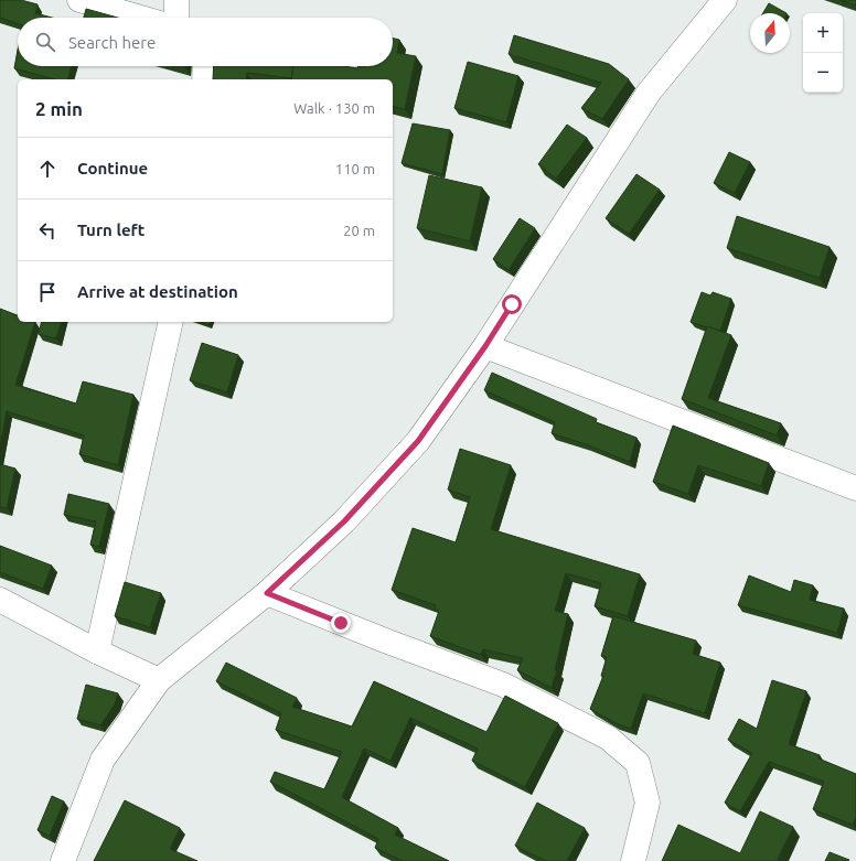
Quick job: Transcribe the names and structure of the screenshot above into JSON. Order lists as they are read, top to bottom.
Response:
{
  "north": "top",
  "page": {
    "map_buttons": ["+", "−"],
    "search": "Search here",
    "heading": ["2 min", "Walk · 130 m"],
    "list": [
      ["Continue", "110 m"],
      ["Turn left", "20 m"],
      "Arrive at destination"
    ]
  }
}
